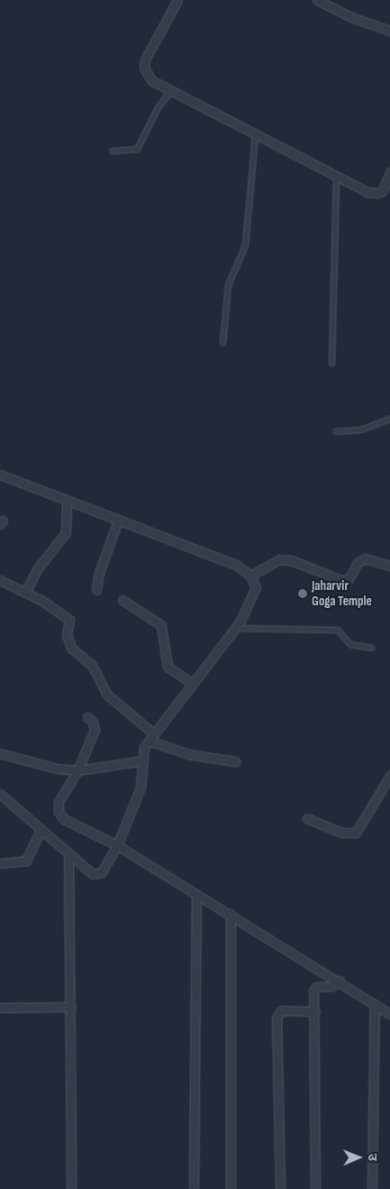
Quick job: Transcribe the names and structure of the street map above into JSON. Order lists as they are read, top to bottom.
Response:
{
  "places": ["Jaharvir Goga Temple"],
  "north": "right"
}
